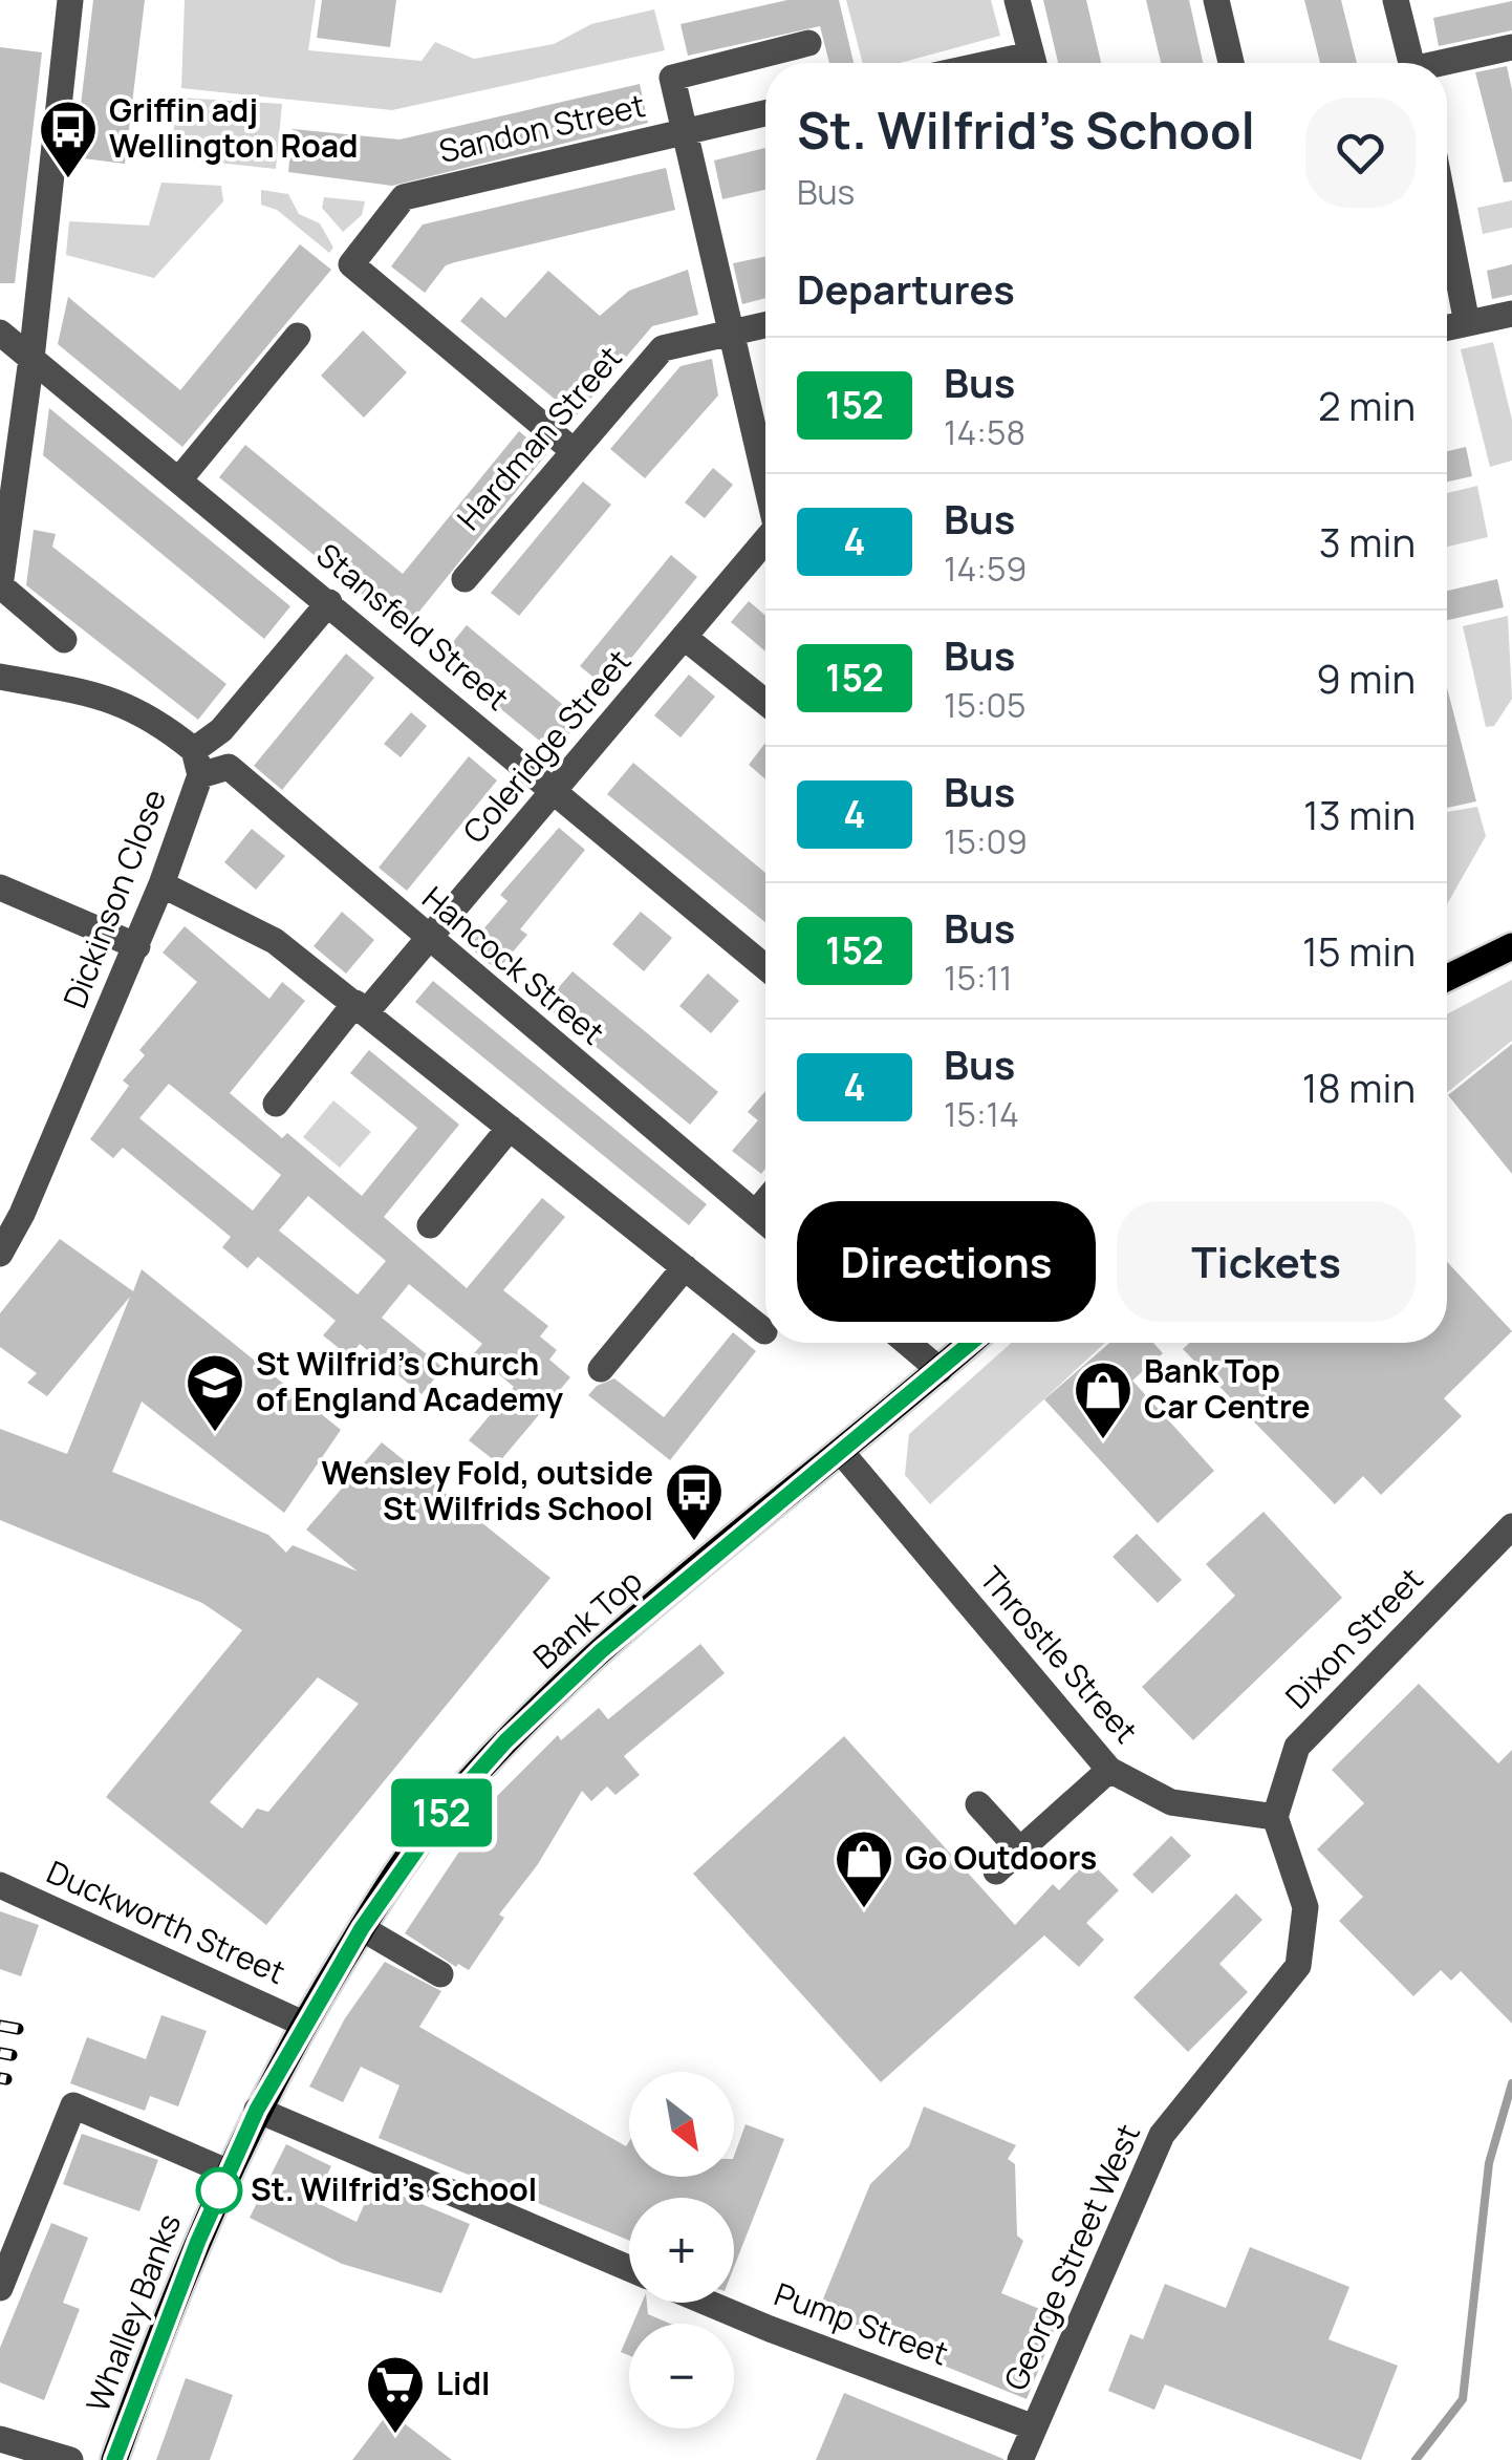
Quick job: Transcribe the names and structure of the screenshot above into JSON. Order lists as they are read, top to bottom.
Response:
{
  "streets": {
    "main road": ["Bank Top", "Whalley Banks"],
    "street": [
      "Sandon Street",
      "Hardman Street",
      "Stansfeld Street",
      "Coleridge Street",
      "Dickinson Close",
      "Hancock Street",
      "Dixon Street",
      "Throstle Street",
      "Duckworth Street",
      "George Street West",
      "Pump Street"
    ]
  },
  "crossings": [
    ["Sandon Street", "Hardman Street"],
    ["Stansfeld Street", "Coleridge Street"],
    ["Stansfeld Street", "Dickinson Close"],
    ["Coleridge Street", "Hancock Street"],
    ["Dickinson Close", "Hancock Street"],
    ["Bank Top", "Throstle Street"],
    ["Bank Top", "Duckworth Street"],
    ["Bank Top", "Whalley Banks"],
    ["Dixon Street", "Throstle Street"],
    ["Dixon Street", "George Street West"],
    ["Throstle Street", "George Street West"],
    ["Duckworth Street", "Whalley Banks"],
    ["George Street West", "Pump Street"]
  ],
  "places": {
    "bus stop": ["Griffin adj Wellington Road", "Wensley Fold, outside St Wilfrids School"],
    "school or university": ["St Wilfrid's Church of England Academy"],
    "shop": ["Bank Top Car Centre", "Go Outdoors"],
    "other": ["St. Wilfrid's School"],
    "supermarket": ["Lidl"]
  },
  "lines": ["bus line 152"],
  "north": "bottom right",
  "page": {
    "on_map": "152",
    "heading": [
      ["St. Wilfrid's School", "Bus"],
      "Departures"
    ],
    "list": [
      {
        "mark": "152",
        "name": "Bus",
        "note": "14:58",
        "value": "2 min"
      },
      {
        "mark": "4",
        "name": "Bus",
        "note": "14:59",
        "value": "3 min"
      },
      {
        "mark": "152",
        "name": "Bus",
        "note": "15:05",
        "value": "9 min"
      },
      {
        "mark": "4",
        "name": "Bus",
        "note": "15:09",
        "value": "13 min"
      },
      {
        "mark": "152",
        "name": "Bus",
        "note": "15:11",
        "value": "15 min"
      },
      {
        "mark": "4",
        "name": "Bus",
        "note": "15:14",
        "value": "18 min"
      }
    ],
    "buttons": ["Directions", "Tickets"],
    "map_buttons": ["+", "−"]
  }
}
